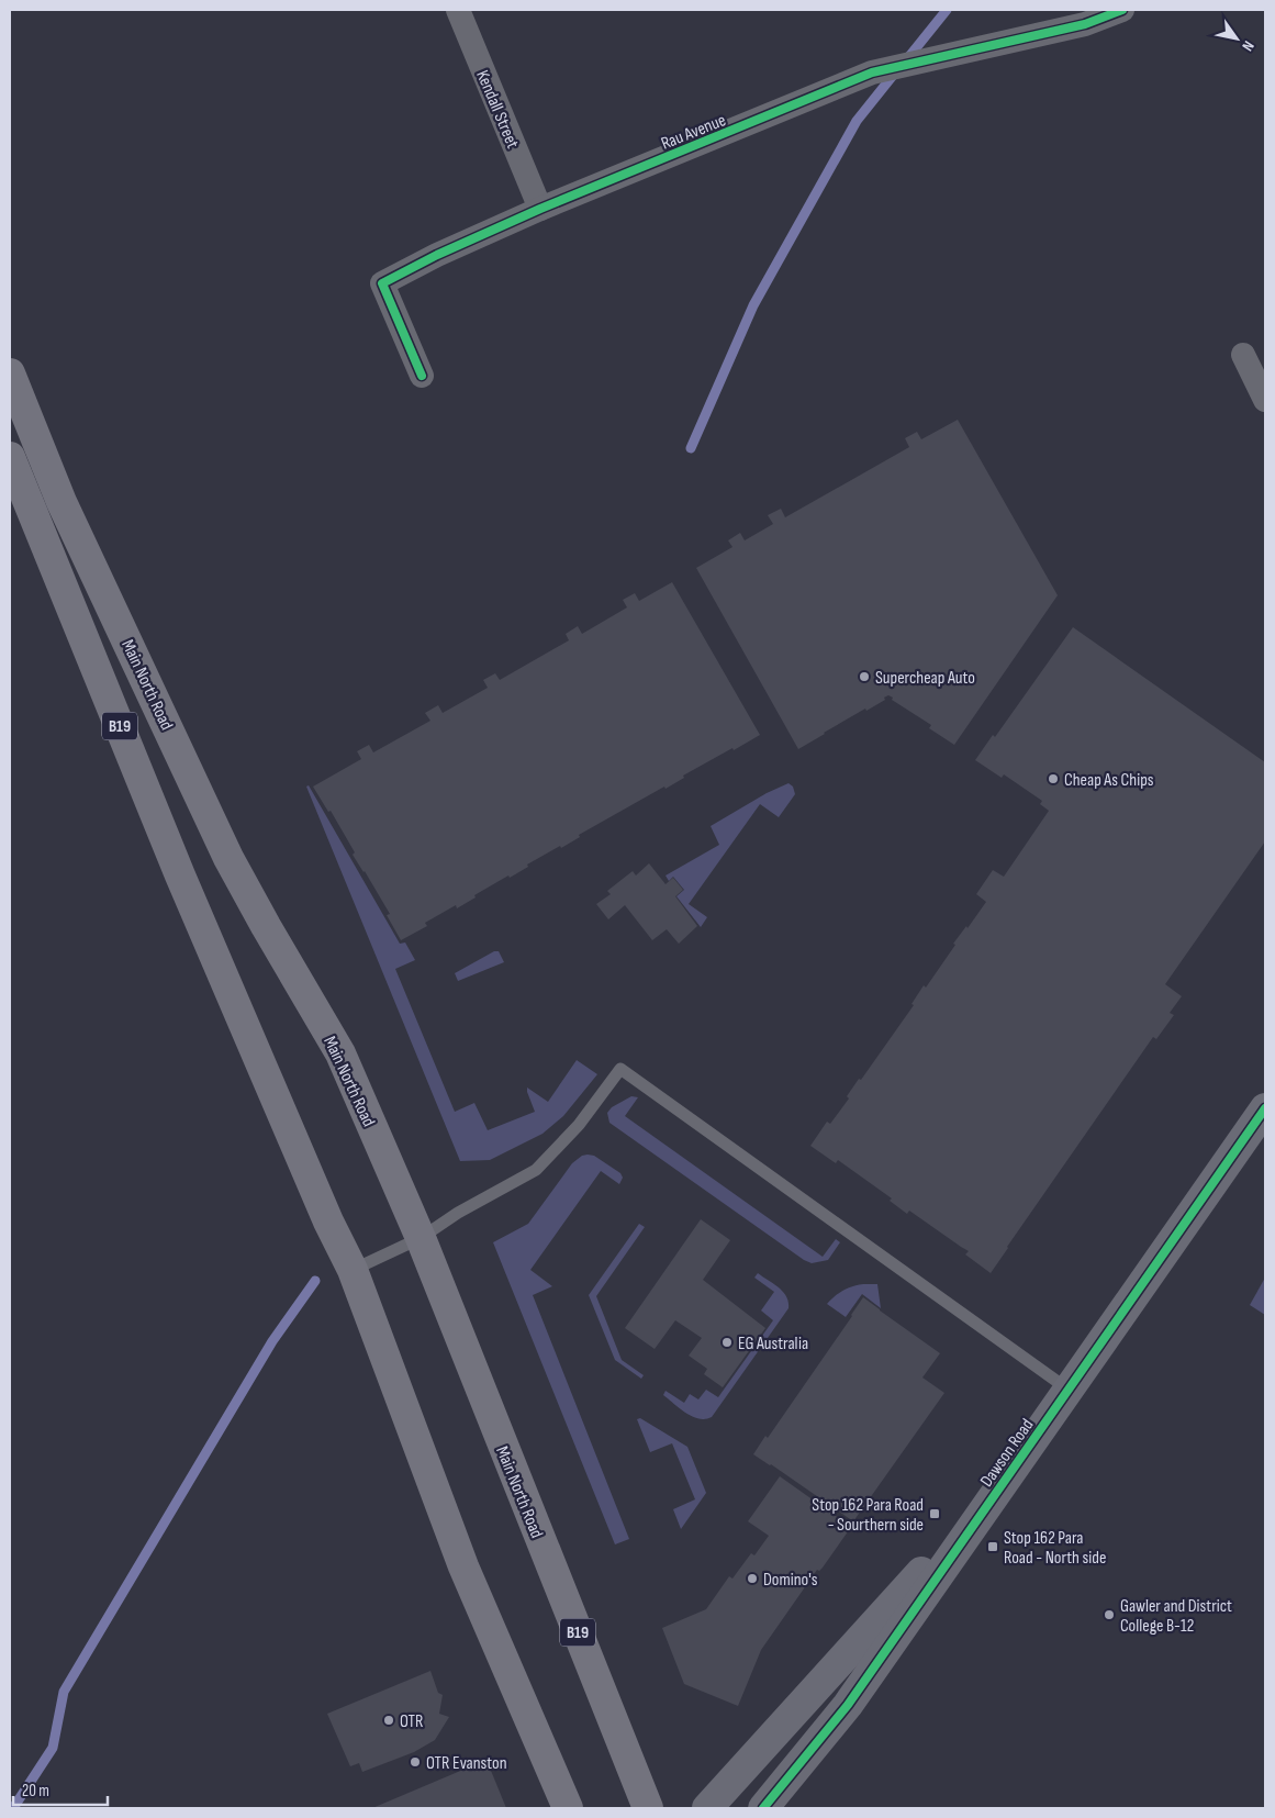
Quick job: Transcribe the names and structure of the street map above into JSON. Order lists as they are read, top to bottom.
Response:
{
  "streets": {
    "main road": ["Main North Road", "B19"],
    "street": ["Kendall Street", "Rau Avenue", "Dawson Road"]
  },
  "crossings": [
    ["Kendall Street", "Rau Avenue"]
  ],
  "places": {
    "other": [
      "Supercheap Auto",
      "Cheap As Chips",
      "EG Australia",
      "Domino's",
      "Gawler and District College B-12",
      "OTR",
      "OTR Evanston"
    ],
    "transit": ["Stop 162 Para Road - Sourthern side", "Stop 162 Para Road - North side"]
  },
  "scale_bar": "20 m",
  "north": "bottom right"
}
